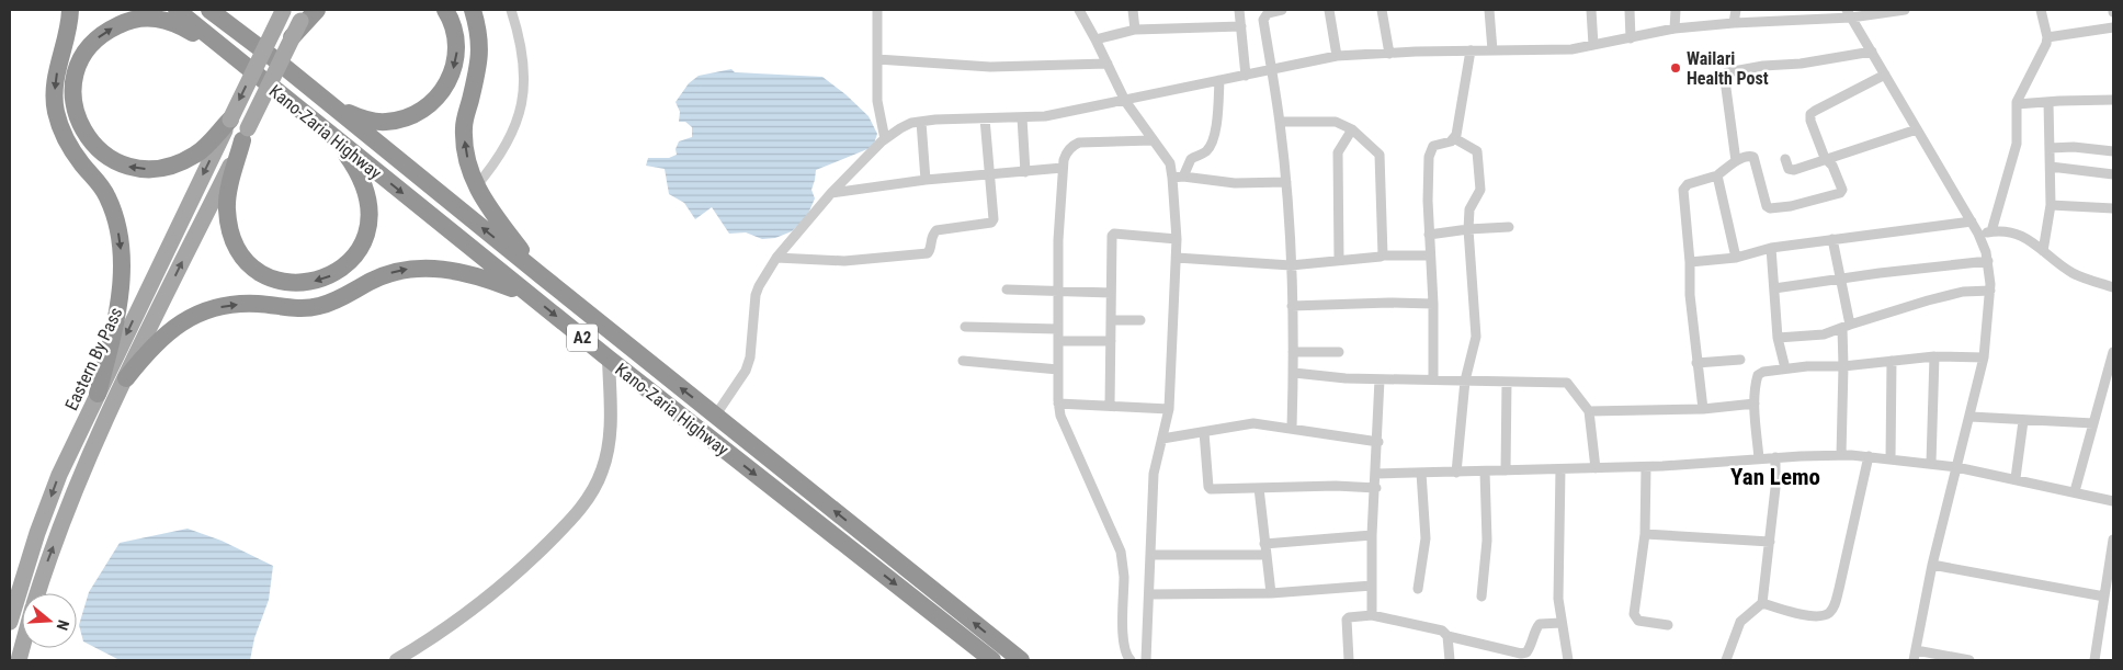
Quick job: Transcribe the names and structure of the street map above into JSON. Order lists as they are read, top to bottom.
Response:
{
  "streets": {
    "highway": ["Kano-Zaria Highway", "A2"],
    "main road": ["Eastern By Pass"]
  },
  "districts": ["Yan Lemo"],
  "places": ["Wailari Health Post"],
  "north": "right"
}
